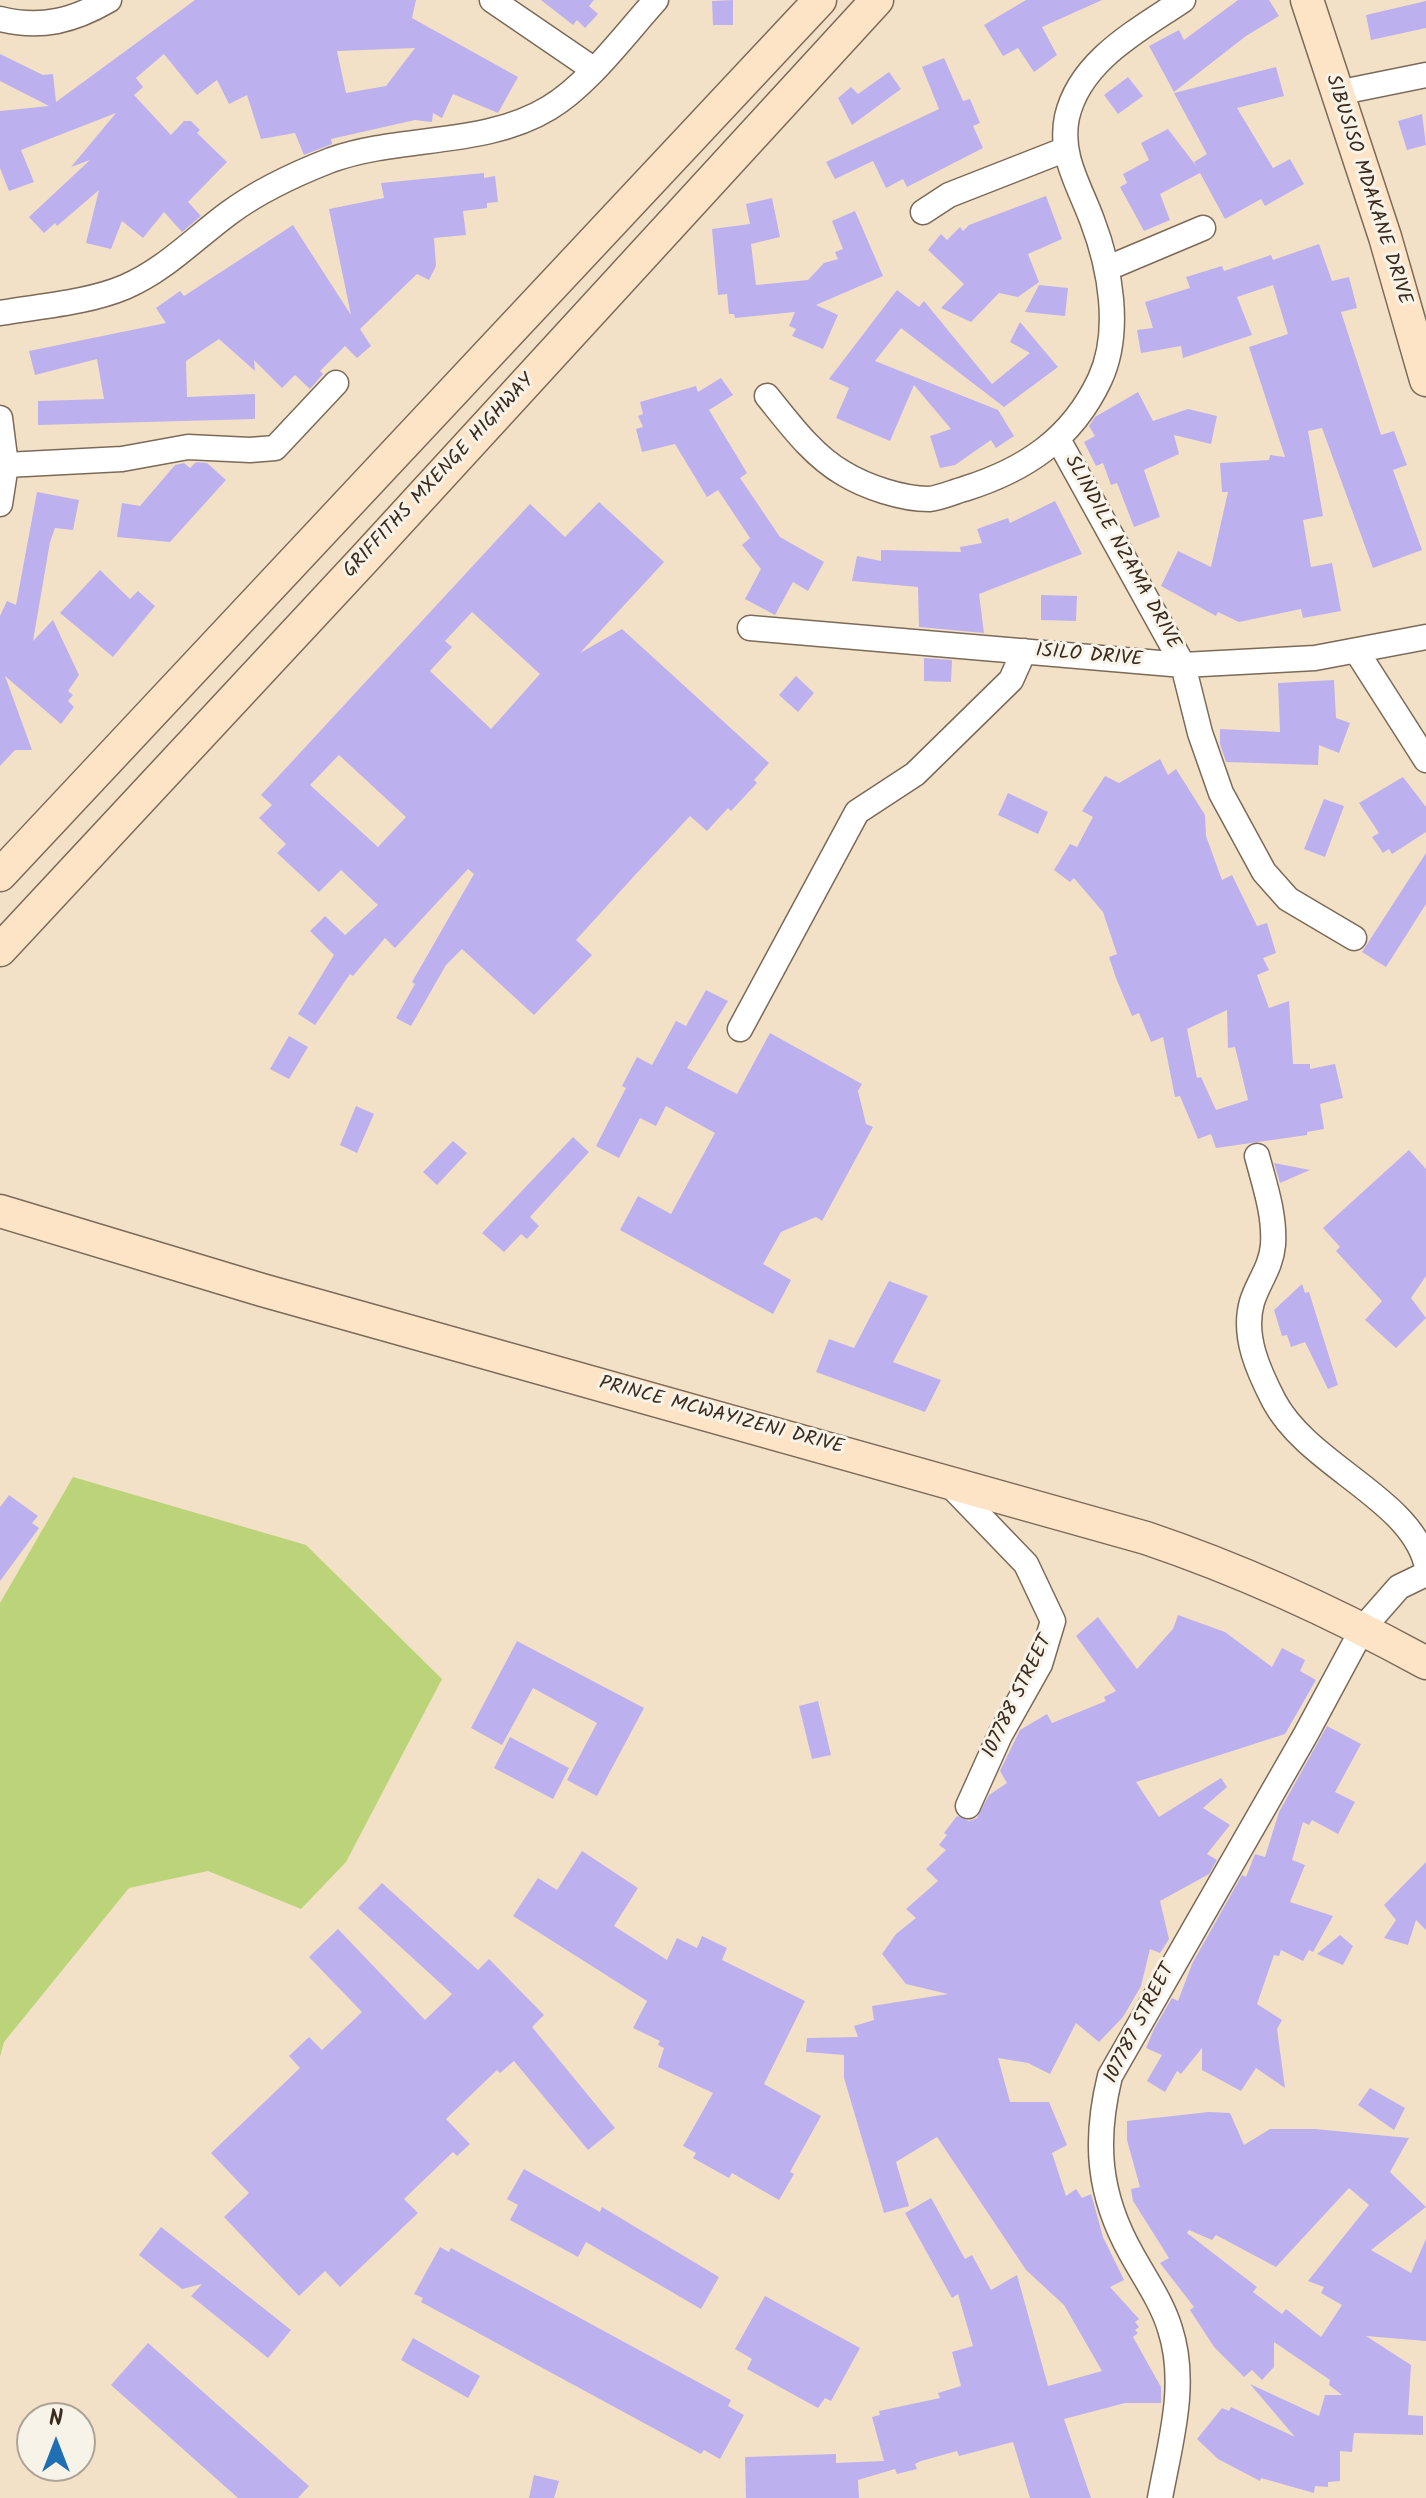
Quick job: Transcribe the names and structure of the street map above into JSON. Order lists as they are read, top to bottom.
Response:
{
  "streets": {
    "street": [
      "SIBUSISO MDAKANE DRIVE",
      "GRIFFITHS MXENGE HIGHWAY",
      "SLINDILE NZAMA DRIVE",
      "ISILO DRIVE",
      "PRINCE MCWAYIZENI DRIVE",
      "107788 STREET",
      "107787 STREET"
    ]
  },
  "crossings": [
    ["SLINDILE NZAMA DRIVE", "ISILO DRIVE"],
    ["PRINCE MCWAYIZENI DRIVE", "107788 STREET"],
    ["PRINCE MCWAYIZENI DRIVE", "107787 STREET"]
  ],
  "north": "top"
}
